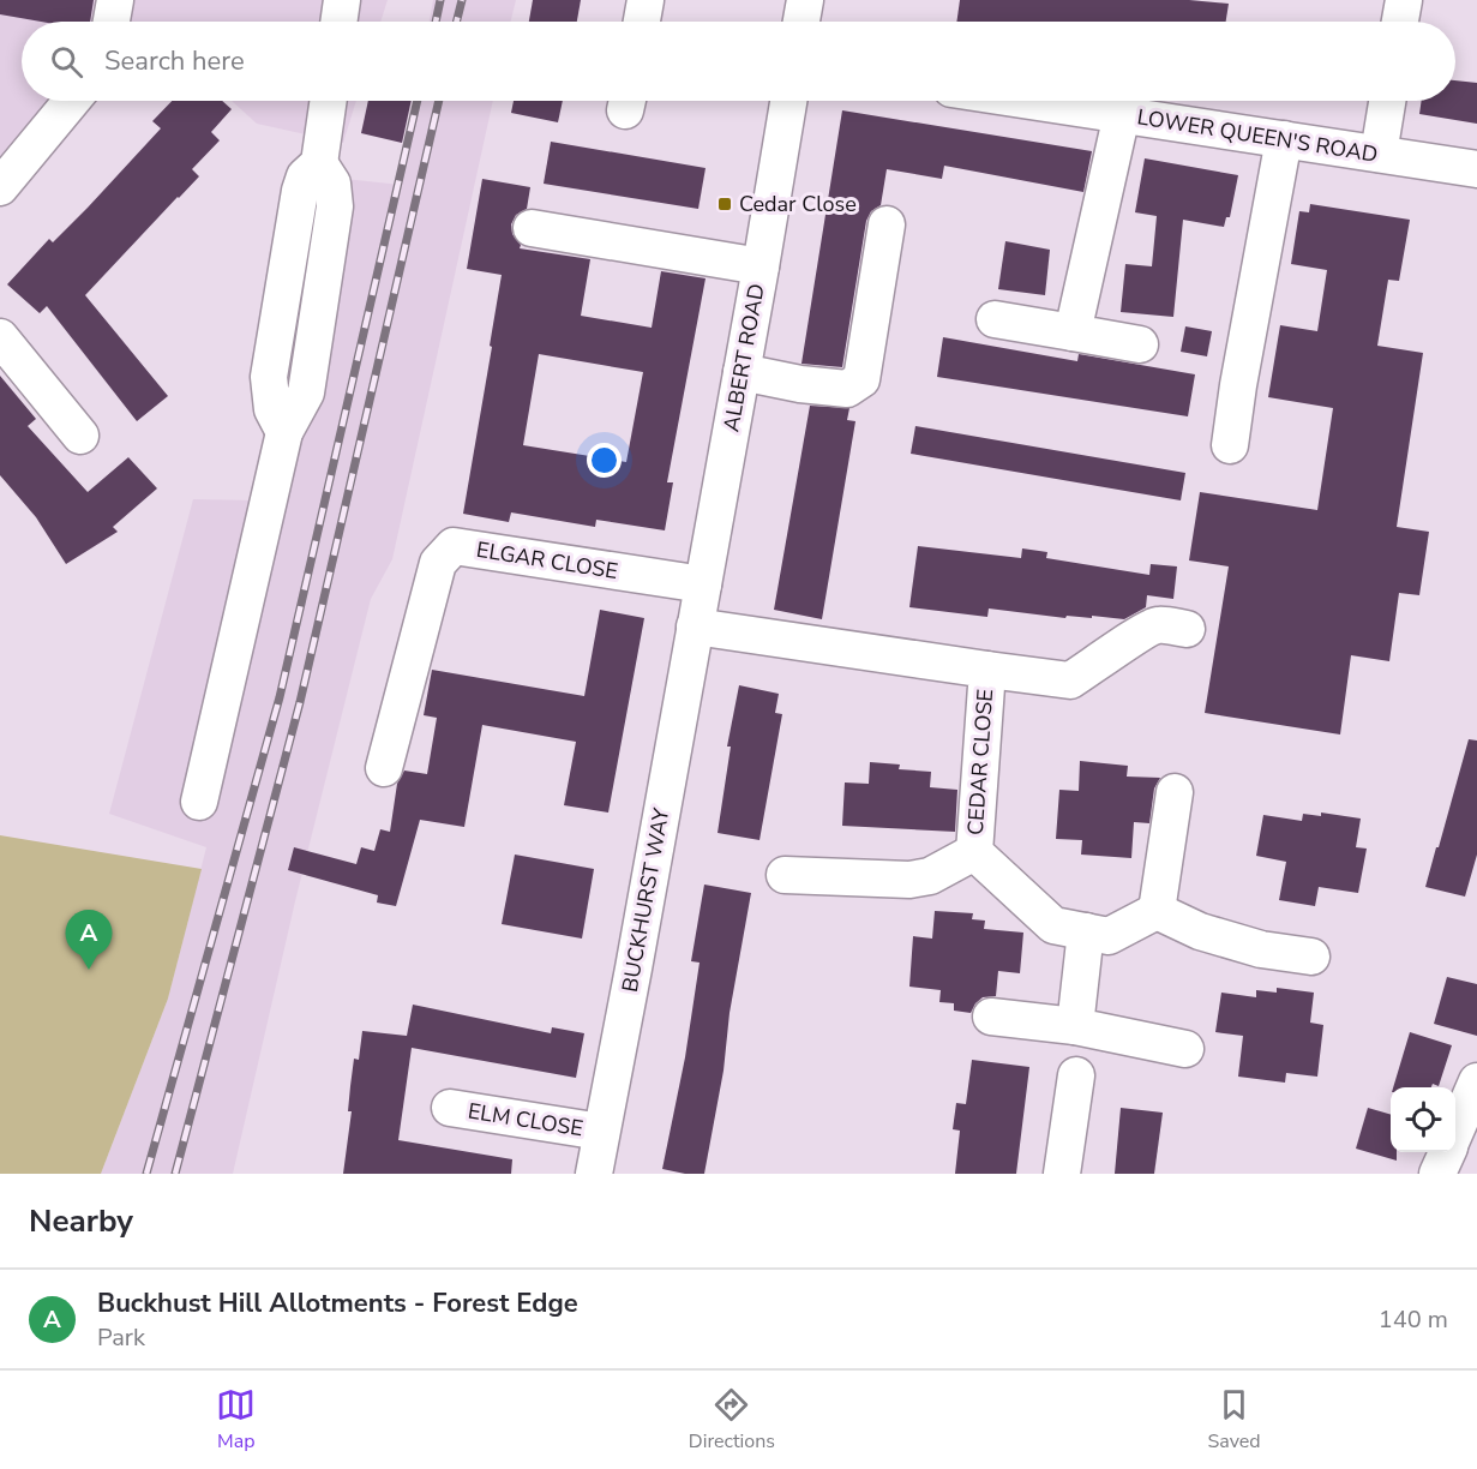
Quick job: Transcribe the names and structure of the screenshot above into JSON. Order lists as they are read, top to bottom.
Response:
{
  "streets": {
    "street": [
      "LOWER QUEEN'S ROAD",
      "ALBERT ROAD",
      "ELGAR CLOSE",
      "CEDAR CLOSE",
      "BUCKHURST WAY",
      "ELM CLOSE"
    ]
  },
  "crossings": [
    ["ALBERT ROAD", "ELGAR CLOSE"],
    ["ALBERT ROAD", "CEDAR CLOSE"],
    ["ALBERT ROAD", "BUCKHURST WAY"],
    ["CEDAR CLOSE", "BUCKHURST WAY"],
    ["BUCKHURST WAY", "ELM CLOSE"]
  ],
  "places": {
    "transit": ["Cedar Close"]
  },
  "page": {
    "search": "Search here",
    "pins": "A",
    "heading": "Nearby",
    "list": [
      {
        "mark": "A",
        "name": "Buckhust Hill Allotments - Forest Edge",
        "note": "Park",
        "value": "140 m"
      }
    ],
    "nav": ["Map", "Directions", "Saved"]
  }
}
